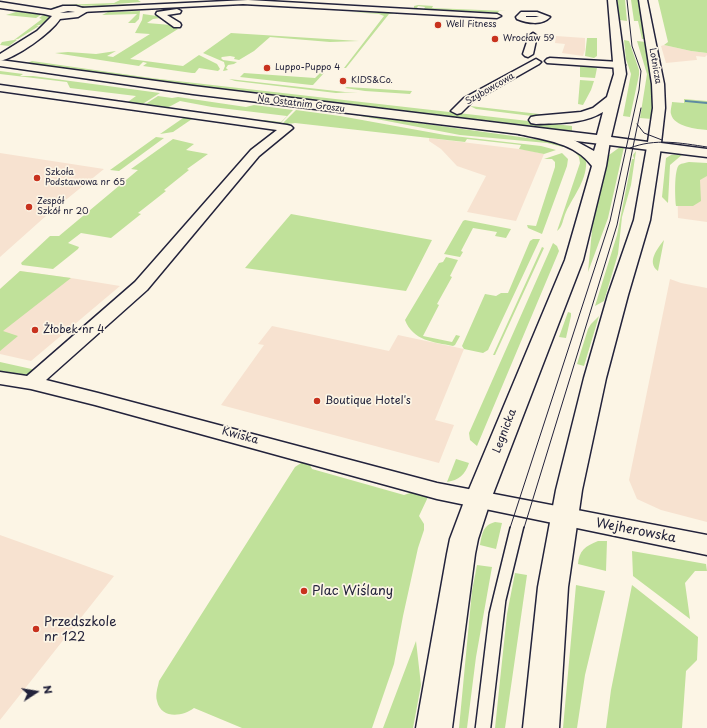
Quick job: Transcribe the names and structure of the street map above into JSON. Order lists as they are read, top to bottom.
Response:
{
  "streets": {
    "main road": ["Lotnicza", "Na Ostatnim Groszu", "Legnicka"],
    "street": ["Szybowcowa", "Kwiska", "Wejherowska"]
  },
  "crossings": [
    ["Szybowcowa", "Na Ostatnim Groszu"],
    ["Na Ostatnim Groszu", "Legnicka"],
    ["Legnicka", "Kwiska"],
    ["Kwiska", "Wejherowska"]
  ],
  "places": [
    "Well Fitness",
    "Wrocław 59",
    "Luppo-Puppo 4",
    "KIDS&Co.",
    "Szkoła Podstawowa nr 65",
    "Zespół Szkół nr 20",
    "Żłobek nr 4",
    "Boutique Hotel's",
    "Plac Wiślany",
    "Przedszkole nr 122"
  ],
  "north": "right"
}
